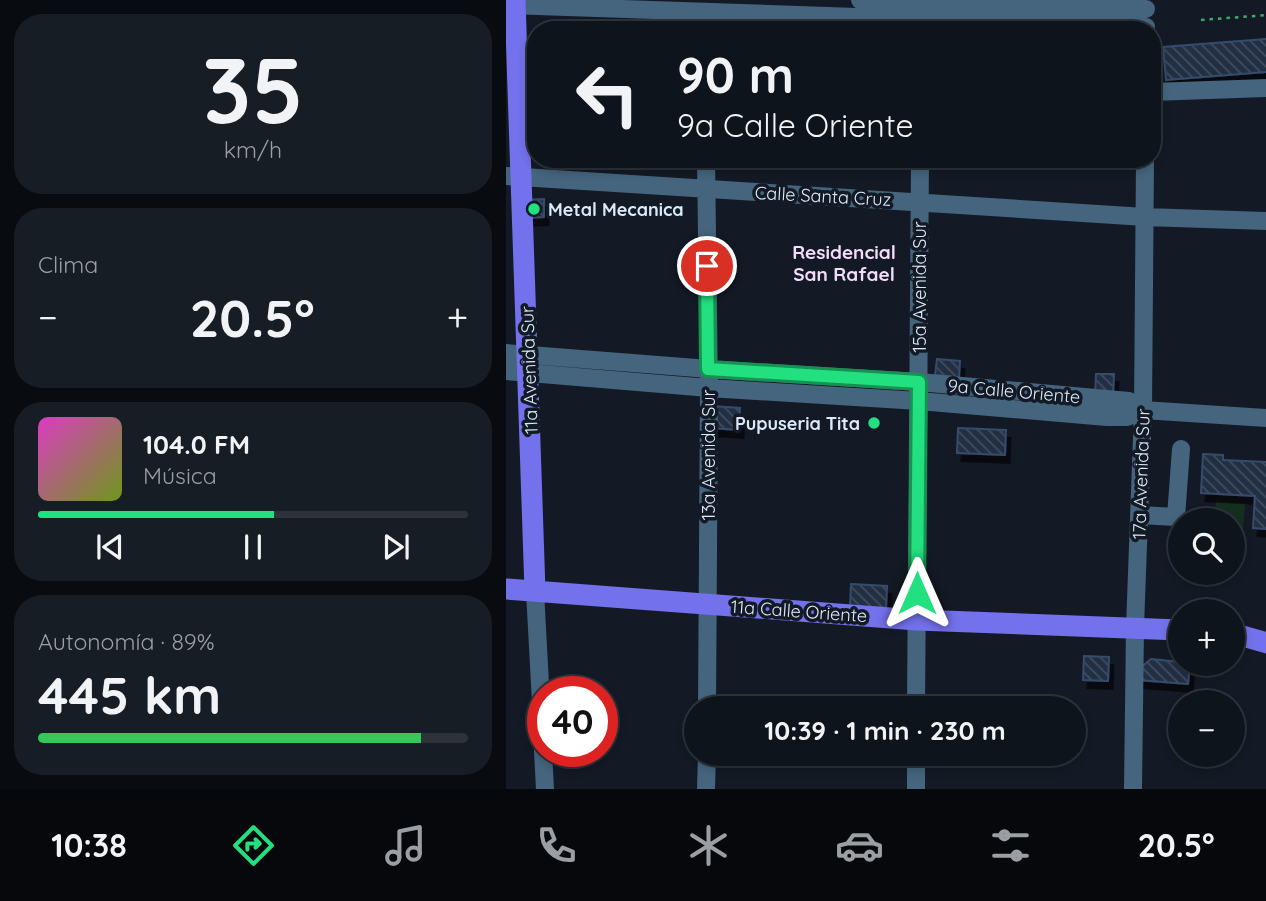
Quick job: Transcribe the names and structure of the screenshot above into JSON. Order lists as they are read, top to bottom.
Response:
{
  "streets": {
    "main road": ["11a Avenida Sur", "11a Calle Oriente"],
    "street": [
      "Calle Santa Cruz",
      "15a Avenida Sur",
      "9a Calle Oriente",
      "13a Avenida Sur",
      "17a Avenida Sur"
    ]
  },
  "crossings": [
    ["Calle Santa Cruz", "15a Avenida Sur"],
    ["Calle Santa Cruz", "11a Avenida Sur"],
    ["Calle Santa Cruz", "13a Avenida Sur"],
    ["Calle Santa Cruz", "17a Avenida Sur"],
    ["15a Avenida Sur", "9a Calle Oriente"],
    ["15a Avenida Sur", "11a Calle Oriente"],
    ["11a Avenida Sur", "9a Calle Oriente"],
    ["11a Avenida Sur", "11a Calle Oriente"],
    ["9a Calle Oriente", "13a Avenida Sur"],
    ["9a Calle Oriente", "17a Avenida Sur"],
    ["13a Avenida Sur", "11a Calle Oriente"],
    ["17a Avenida Sur", "11a Calle Oriente"]
  ],
  "districts": ["Residencial San Rafael"],
  "places": ["Metal Mecanica", "Pupuseria Tita"],
  "page": {
    "tile": [
      ["35", "km/h"],
      "Clima",
      ["Autonomía · 89%", "445 km"]
    ],
    "turn": ["90 m", "9a Calle Oriente"],
    "heat": ["−", "20.5°", "+"],
    "song": ["104.0 FM", "Música"],
    "map_buttons": ["+", "−"],
    "limit": "40",
    "trip": "10:39 · 1 min · 230 m",
    "tabs": ["10:38", "20.5°"]
  }
}
